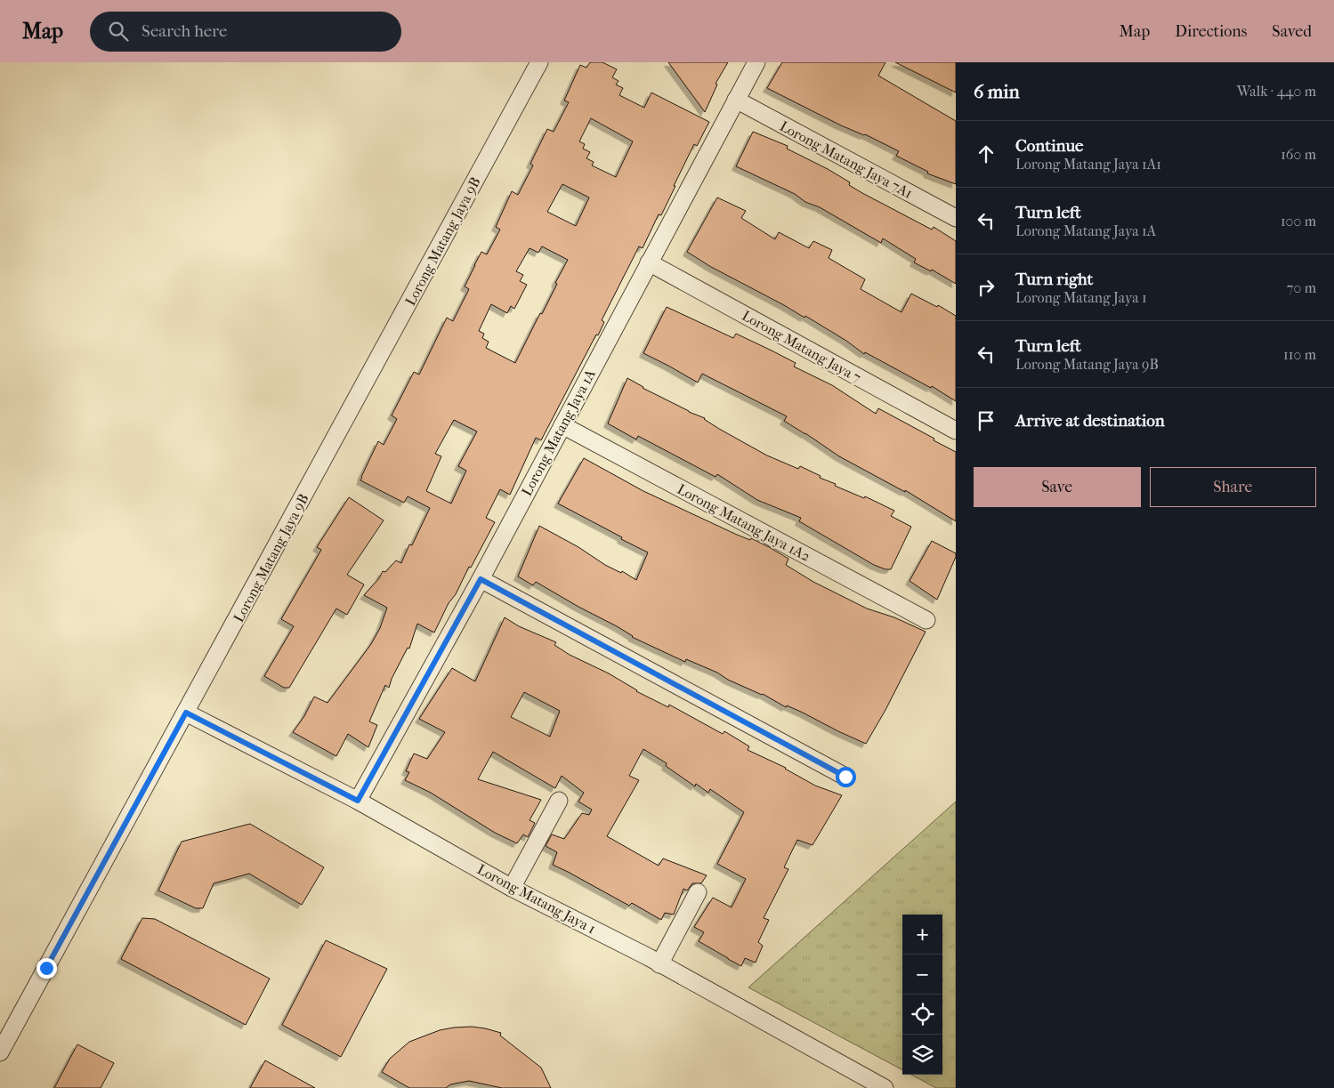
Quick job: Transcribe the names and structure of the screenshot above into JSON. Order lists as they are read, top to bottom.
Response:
{
  "streets": {
    "street": [
      "Lorong Matang Jaya 7A1",
      "Lorong Matang Jaya 9B",
      "Lorong Matang Jaya 7",
      "Lorong Matang Jaya 1A",
      "Lorong Matang Jaya 1A2",
      "Lorong Matang Jaya 1"
    ]
  },
  "crossings": [
    ["Lorong Matang Jaya 7A1", "Lorong Matang Jaya 1A"],
    ["Lorong Matang Jaya 9B", "Lorong Matang Jaya 1"],
    ["Lorong Matang Jaya 7", "Lorong Matang Jaya 1A"],
    ["Lorong Matang Jaya 1A", "Lorong Matang Jaya 1A2"],
    ["Lorong Matang Jaya 1A", "Lorong Matang Jaya 1"]
  ],
  "page": {
    "header": "Map",
    "search": "Search here",
    "nav": ["Map", "Directions", "Saved"],
    "heading": ["6 min", "Walk · 440 m"],
    "list": [
      ["Continue", "Lorong Matang Jaya 1A1", "160 m"],
      ["Turn left", "Lorong Matang Jaya 1A", "100 m"],
      ["Turn right", "Lorong Matang Jaya 1", "70 m"],
      ["Turn left", "Lorong Matang Jaya 9B", "110 m"],
      "Arrive at destination"
    ],
    "buttons": ["Save", "Share"],
    "map_buttons": ["+", "−"]
  }
}
